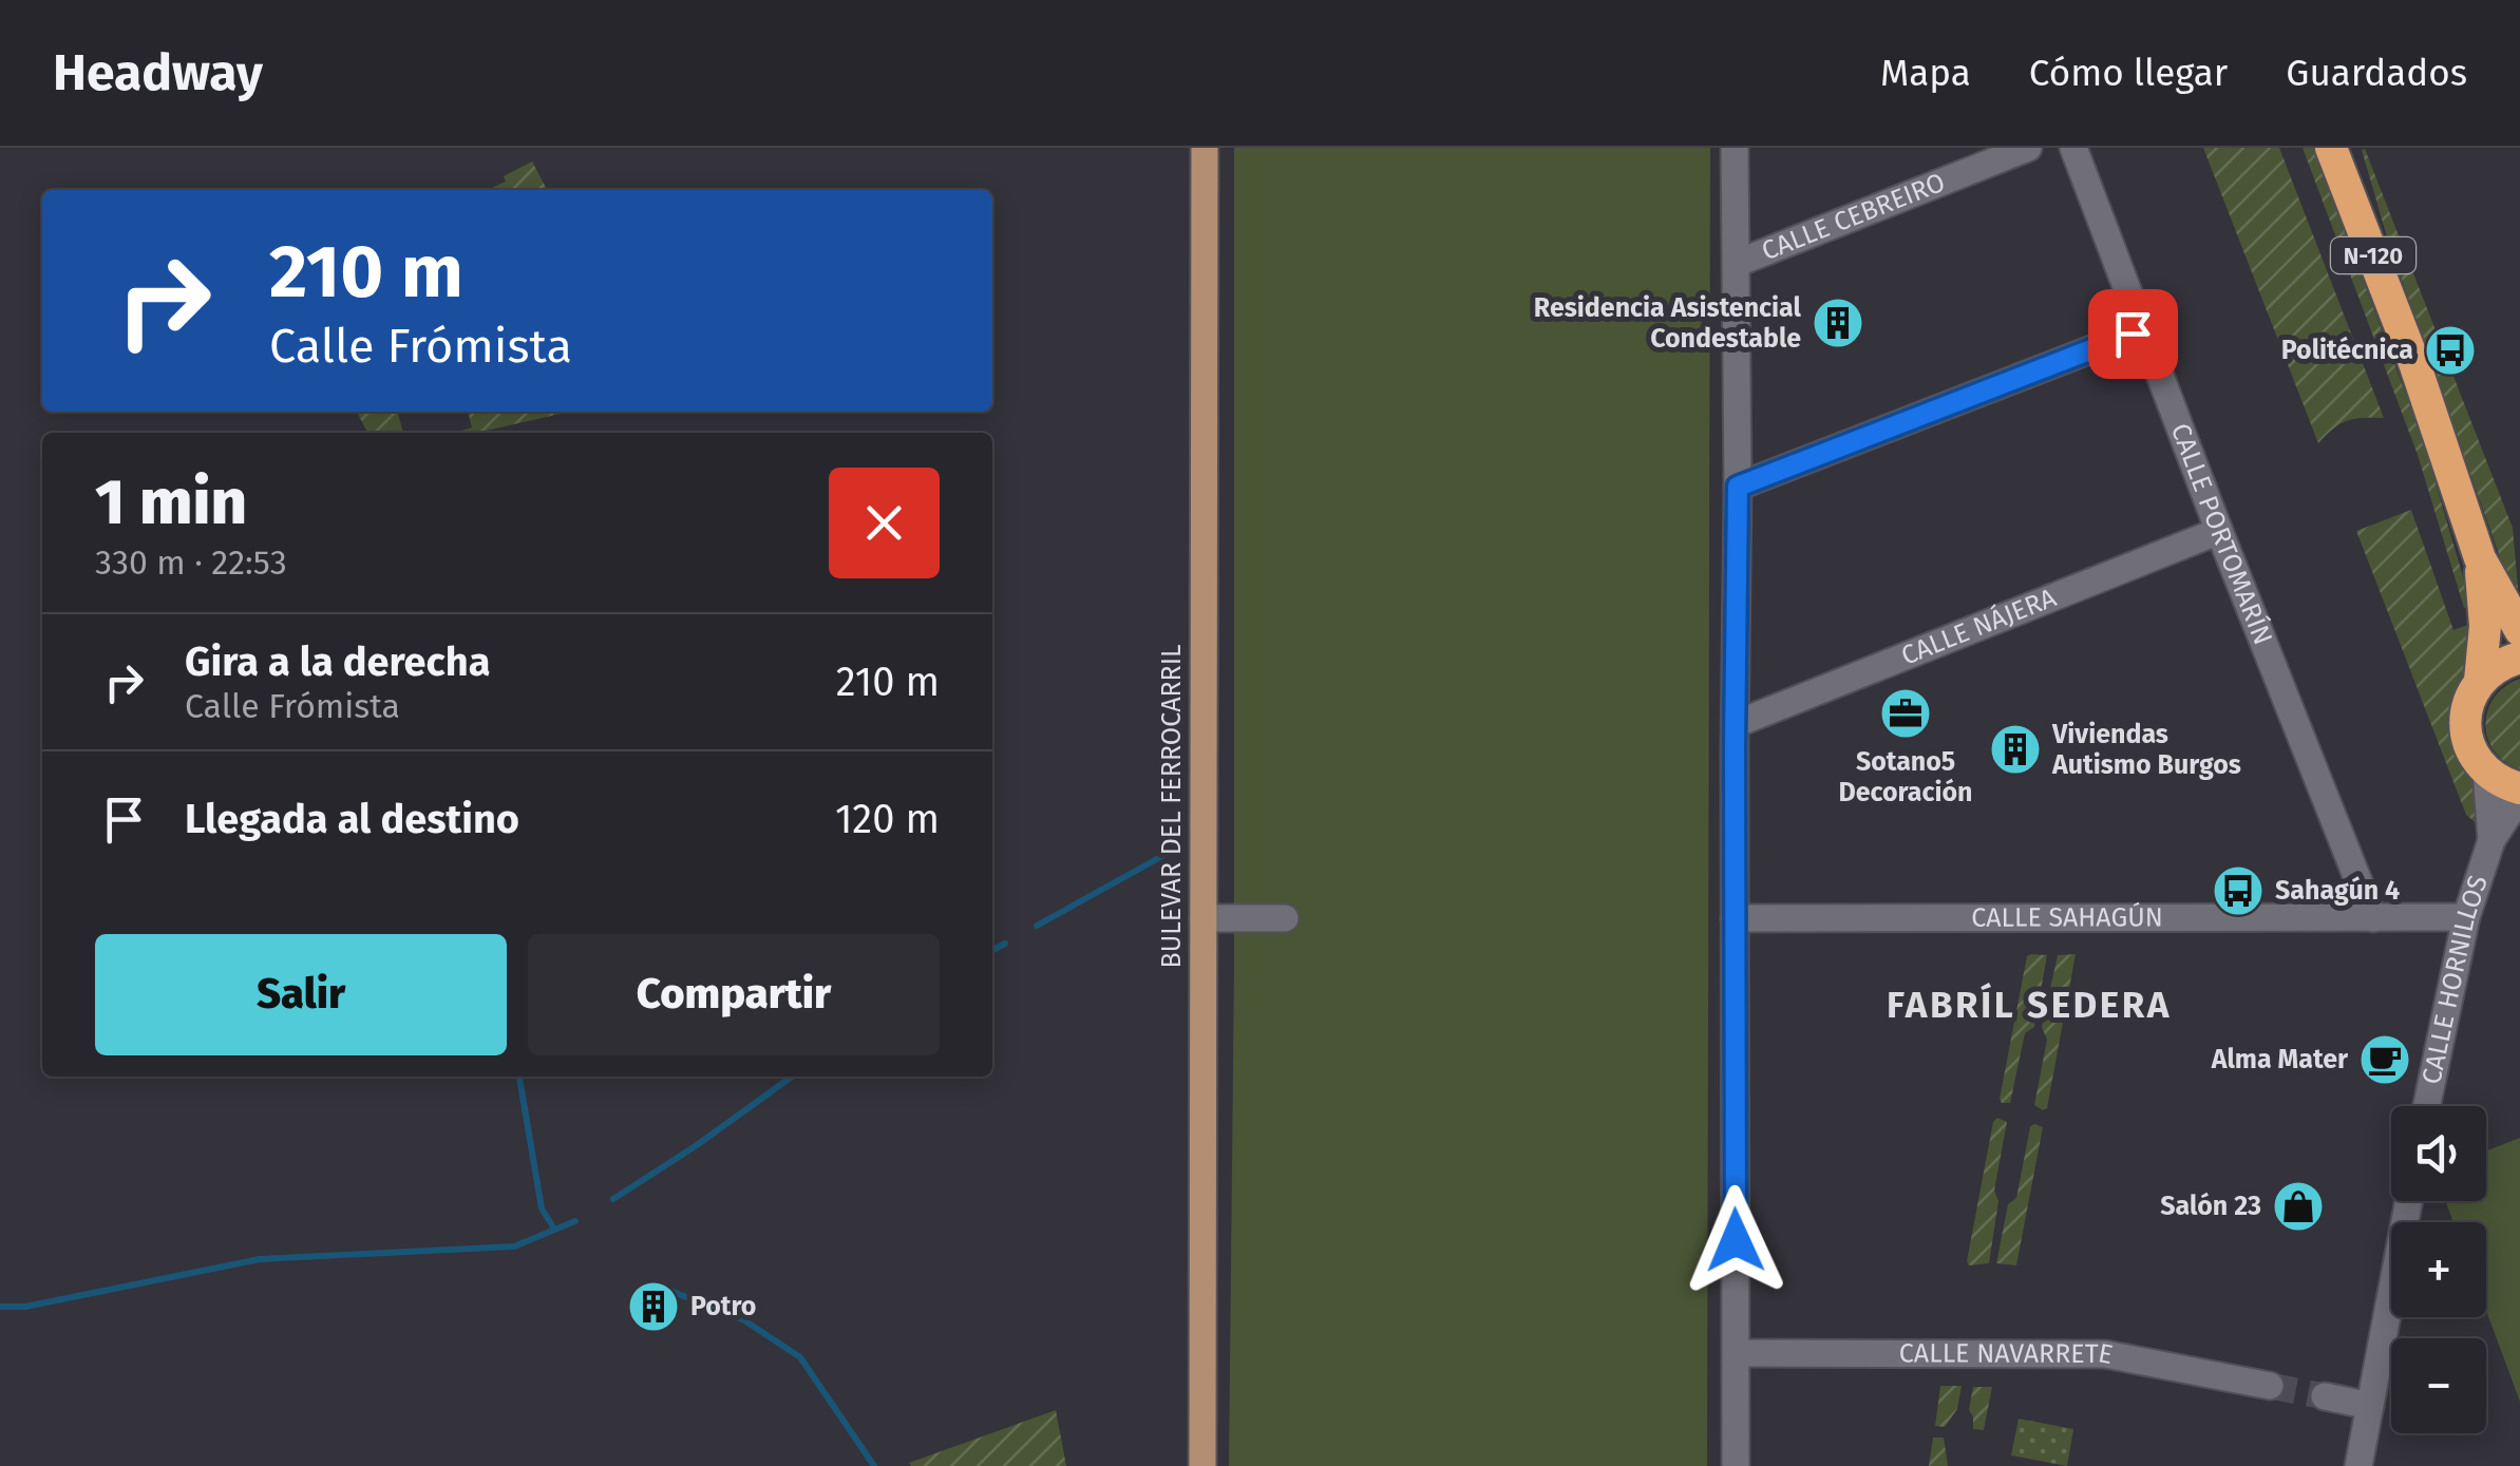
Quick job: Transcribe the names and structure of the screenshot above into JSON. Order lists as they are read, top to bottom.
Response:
{
  "streets": {
    "highway": ["N-120"],
    "main road": ["BULEVAR DEL FERROCARRIL"],
    "street": [
      "CALLE CEBREIRO",
      "CALLE PORTOMARÍN",
      "CALLE NÁJERA",
      "CALLE SAHAGÚN",
      "CALLE HORNILLOS",
      "CALLE NAVARRETE"
    ]
  },
  "crossings": [
    ["CALLE PORTOMARÍN", "CALLE NÁJERA"],
    ["CALLE PORTOMARÍN", "CALLE SAHAGÚN"],
    ["CALLE SAHAGÚN", "CALLE HORNILLOS"]
  ],
  "districts": ["FABRÍL SEDERA"],
  "places": {
    "building": ["Residencia Asistencial Condestable", "Viviendas Autismo Burgos", "Potro"],
    "bus stop": ["Politécnica", "Sahagún 4"],
    "office": ["Sotano5 Decoración"],
    "cafe": ["Alma Mater"],
    "shop": ["Salón 23"]
  },
  "page": {
    "header": "Headway",
    "nav": ["Mapa", "Cómo llegar", "Guardados"],
    "turn": ["210 m", "Calle Frómista"],
    "heading": ["1 min", "330 m · 22:53"],
    "list": [
      {
        "name": "Gira a la derecha",
        "note": "Calle Frómista",
        "value": "210 m"
      },
      {
        "name": "Llegada al destino",
        "value": "120 m"
      }
    ],
    "buttons": ["Salir", "Compartir"],
    "map_buttons": ["+", "−"]
  }
}
